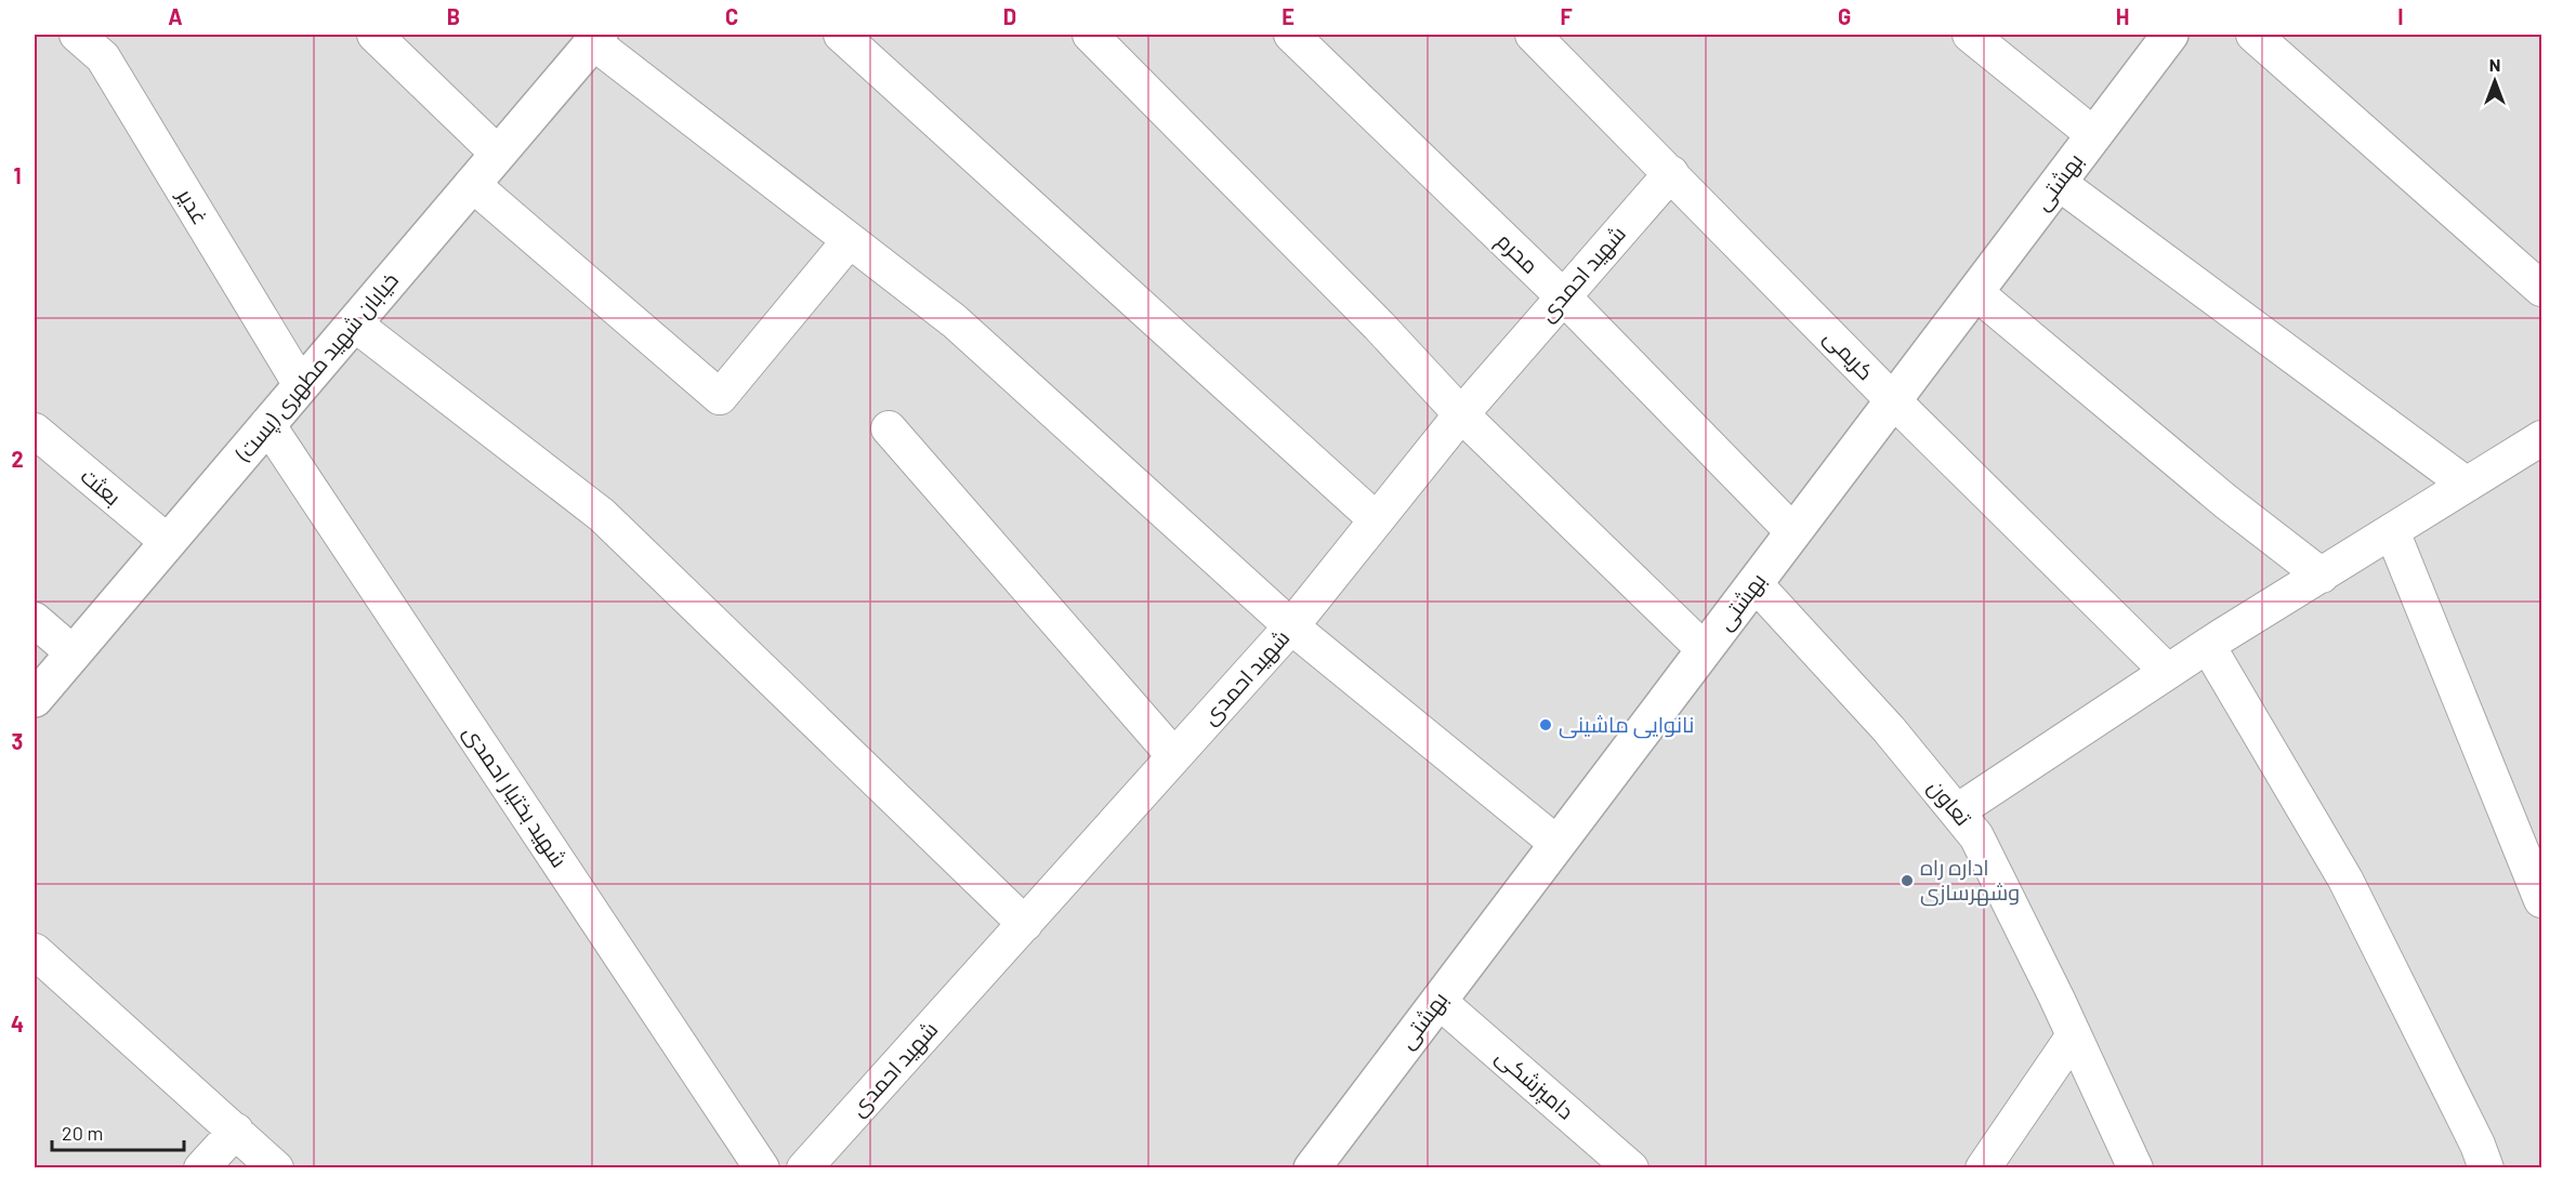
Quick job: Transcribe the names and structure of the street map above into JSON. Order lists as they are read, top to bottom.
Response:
{
  "streets": {
    "street": [
      "بهشتی",
      "غدیر",
      "محرم",
      "شهید احمدی",
      "کریمی",
      "خیابان شهید مطهری (پست)",
      "بعثت",
      "شهید بختیار احمدی",
      "تعاون",
      "دامپزشکی"
    ]
  },
  "crossings": [
    ["بهشتی", "محرم"],
    ["بهشتی", "کریمی"],
    ["بهشتی", "تعاون"],
    ["بهشتی", "دامپزشکی"],
    ["غدیر", "خیابان شهید مطهری (پست)"],
    ["محرم", "شهید احمدی"],
    ["شهید احمدی", "کریمی"],
    ["خیابان شهید مطهری (پست)", "بعثت"],
    ["خیابان شهید مطهری (پست)", "شهید بختیار احمدی"]
  ],
  "places": ["نانوایی ماشینی", "اداره راه وشهرسازی"],
  "scale_bar": "20 m",
  "north": "top",
  "grid": {
    "columns": [
      "A",
      "B",
      "C",
      "D",
      "E",
      "F",
      "G",
      "H",
      "I"
    ],
    "rows": [
      "1",
      "2",
      "3",
      "4"
    ]
  }
}
